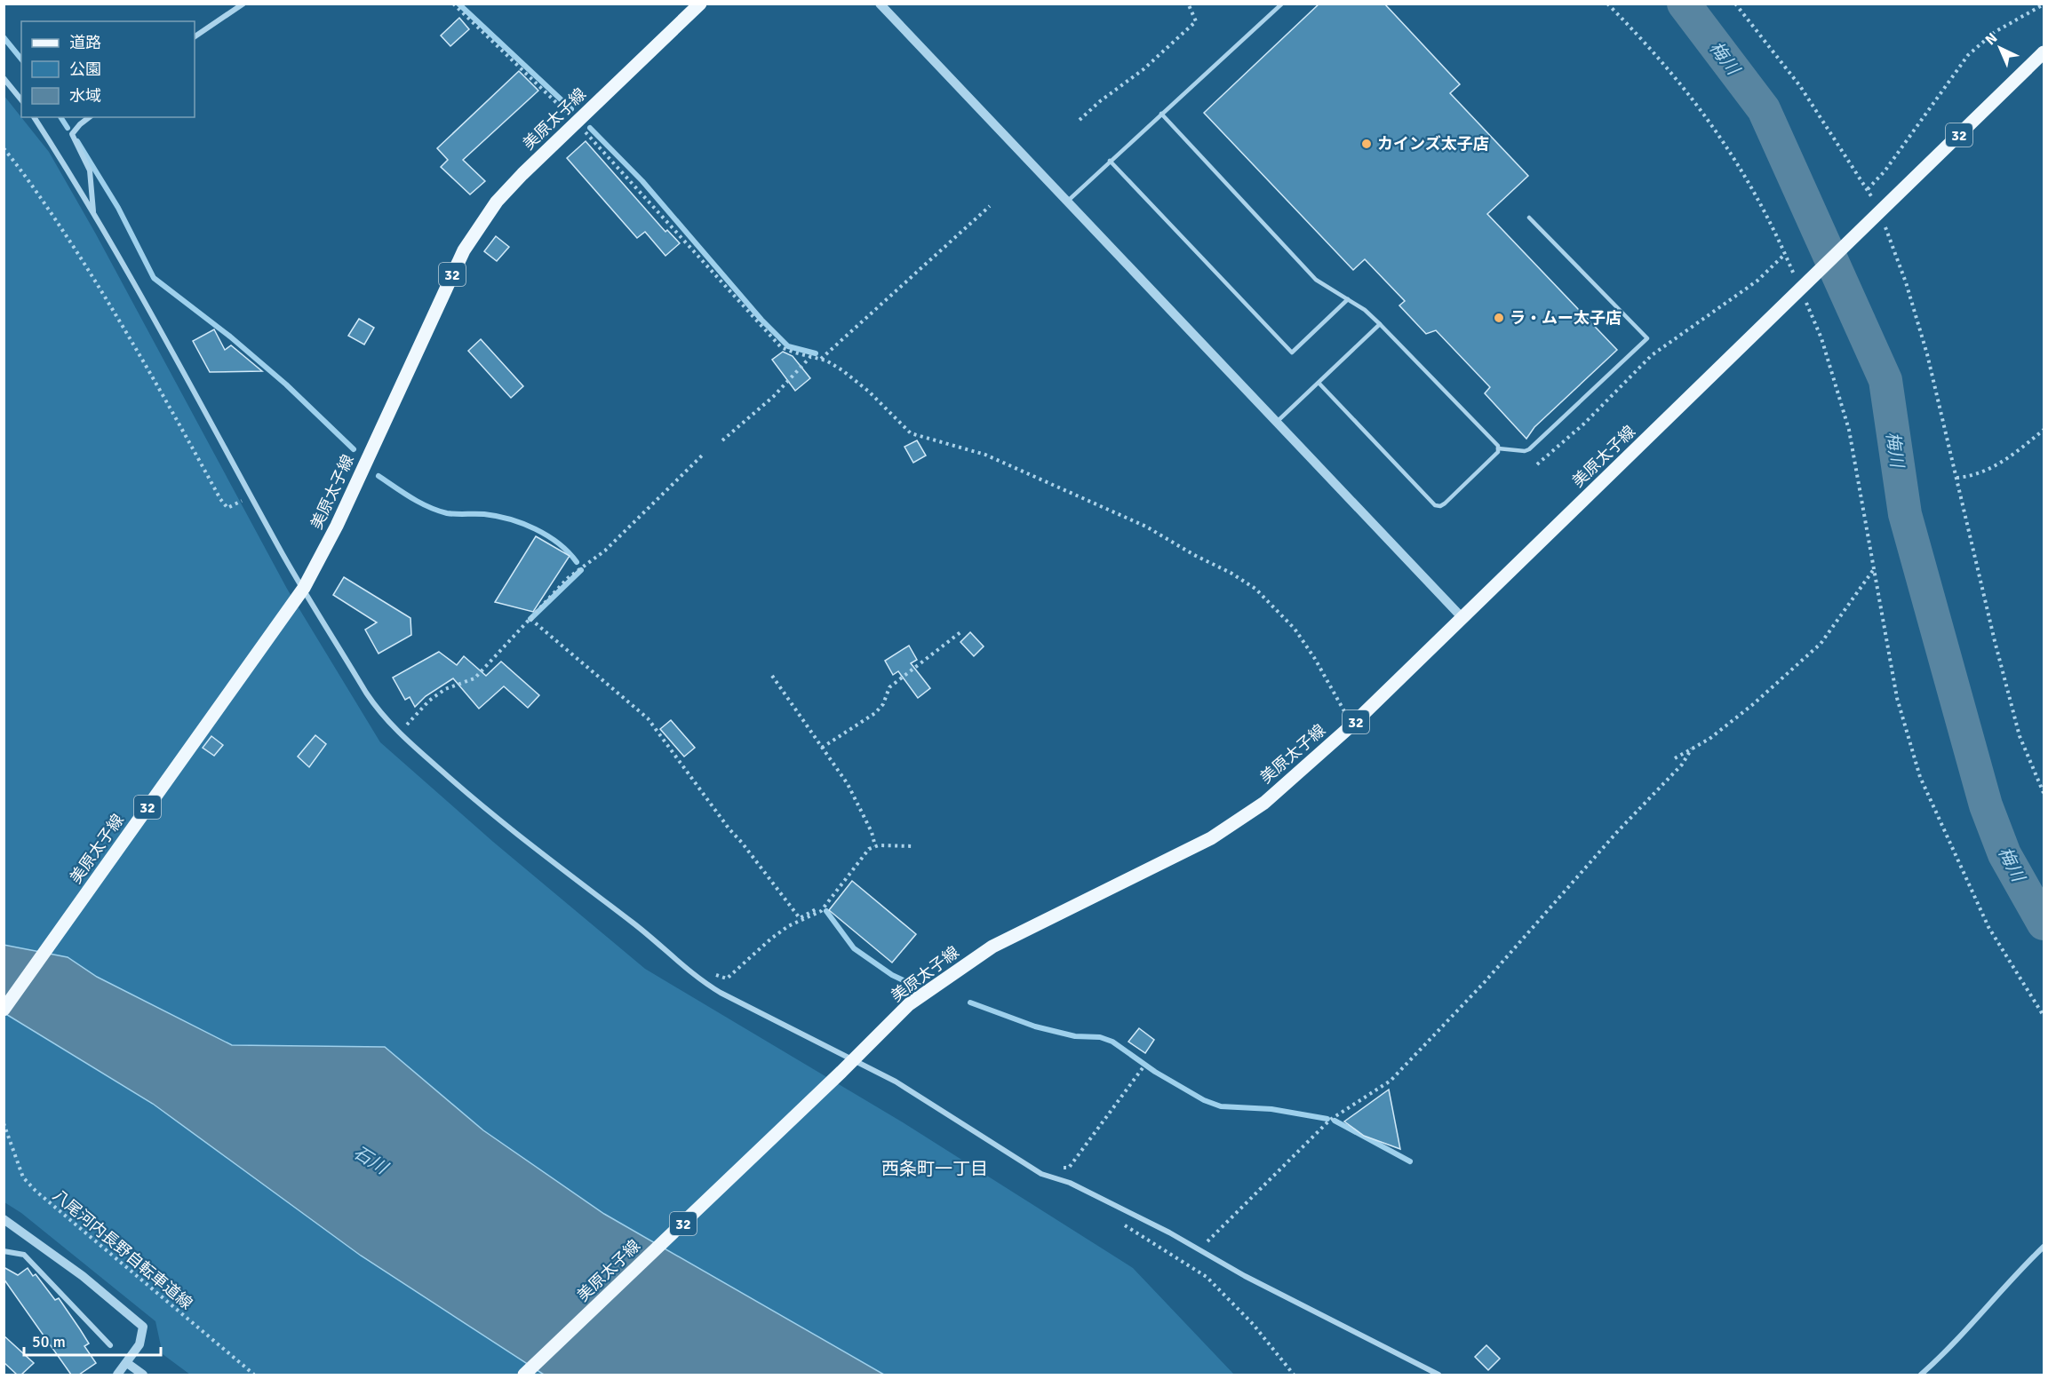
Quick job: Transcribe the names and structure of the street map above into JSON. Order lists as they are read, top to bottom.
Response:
{
  "streets": {
    "main road": ["美原太子線", "32"],
    "path": ["八尾河内長野自転車道線"]
  },
  "districts": ["西条町一丁目"],
  "water": ["梅川", "石川"],
  "places": ["カインズ太子店", "ラ・ムー太子店"],
  "legend": ["道路", "公園", "水域"],
  "scale_bar": "50 m",
  "north": "top left"
}
